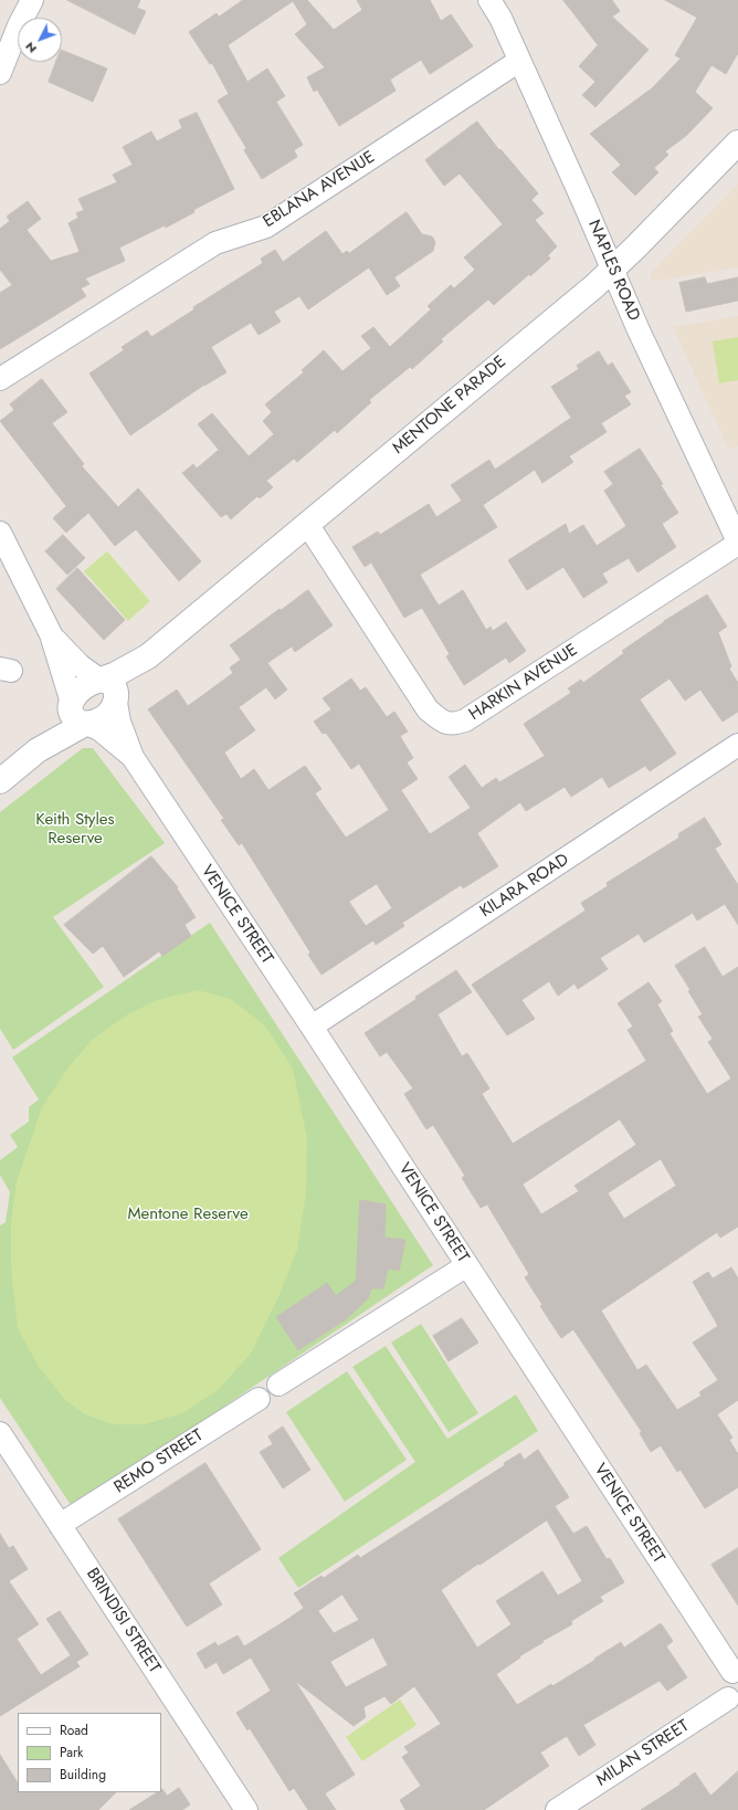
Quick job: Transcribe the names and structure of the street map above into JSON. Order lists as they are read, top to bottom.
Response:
{
  "streets": {
    "street": [
      "EBLANA AVENUE",
      "NAPLES ROAD",
      "MENTONE PARADE",
      "HARKIN AVENUE",
      "KILARA ROAD",
      "VENICE STREET",
      "REMO STREET",
      "BRINDISI STREET",
      "MILAN STREET"
    ]
  },
  "crossings": [
    ["EBLANA AVENUE", "NAPLES ROAD"],
    ["NAPLES ROAD", "MENTONE PARADE"],
    ["NAPLES ROAD", "HARKIN AVENUE"],
    ["MENTONE PARADE", "HARKIN AVENUE"],
    ["MENTONE PARADE", "VENICE STREET"],
    ["KILARA ROAD", "VENICE STREET"],
    ["REMO STREET", "BRINDISI STREET"]
  ],
  "parks": ["Keith Styles Reserve", "Mentone Reserve"],
  "legend": ["Road", "Park", "Building"],
  "north": "bottom left"
}
